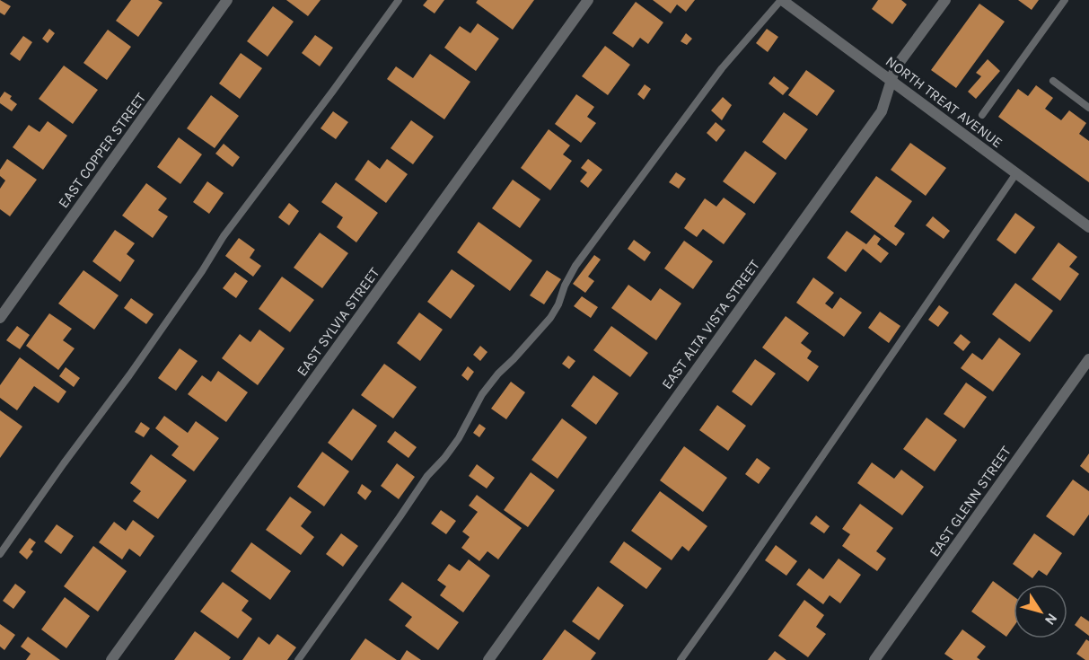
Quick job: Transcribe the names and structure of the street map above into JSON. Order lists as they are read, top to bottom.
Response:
{
  "streets": {
    "street": [
      "NORTH TREAT AVENUE",
      "EAST COPPER STREET",
      "EAST SYLVIA STREET",
      "EAST ALTA VISTA STREET",
      "EAST GLENN STREET"
    ]
  },
  "crossings": [
    ["NORTH TREAT AVENUE", "EAST ALTA VISTA STREET"]
  ],
  "north": "bottom right"
}
